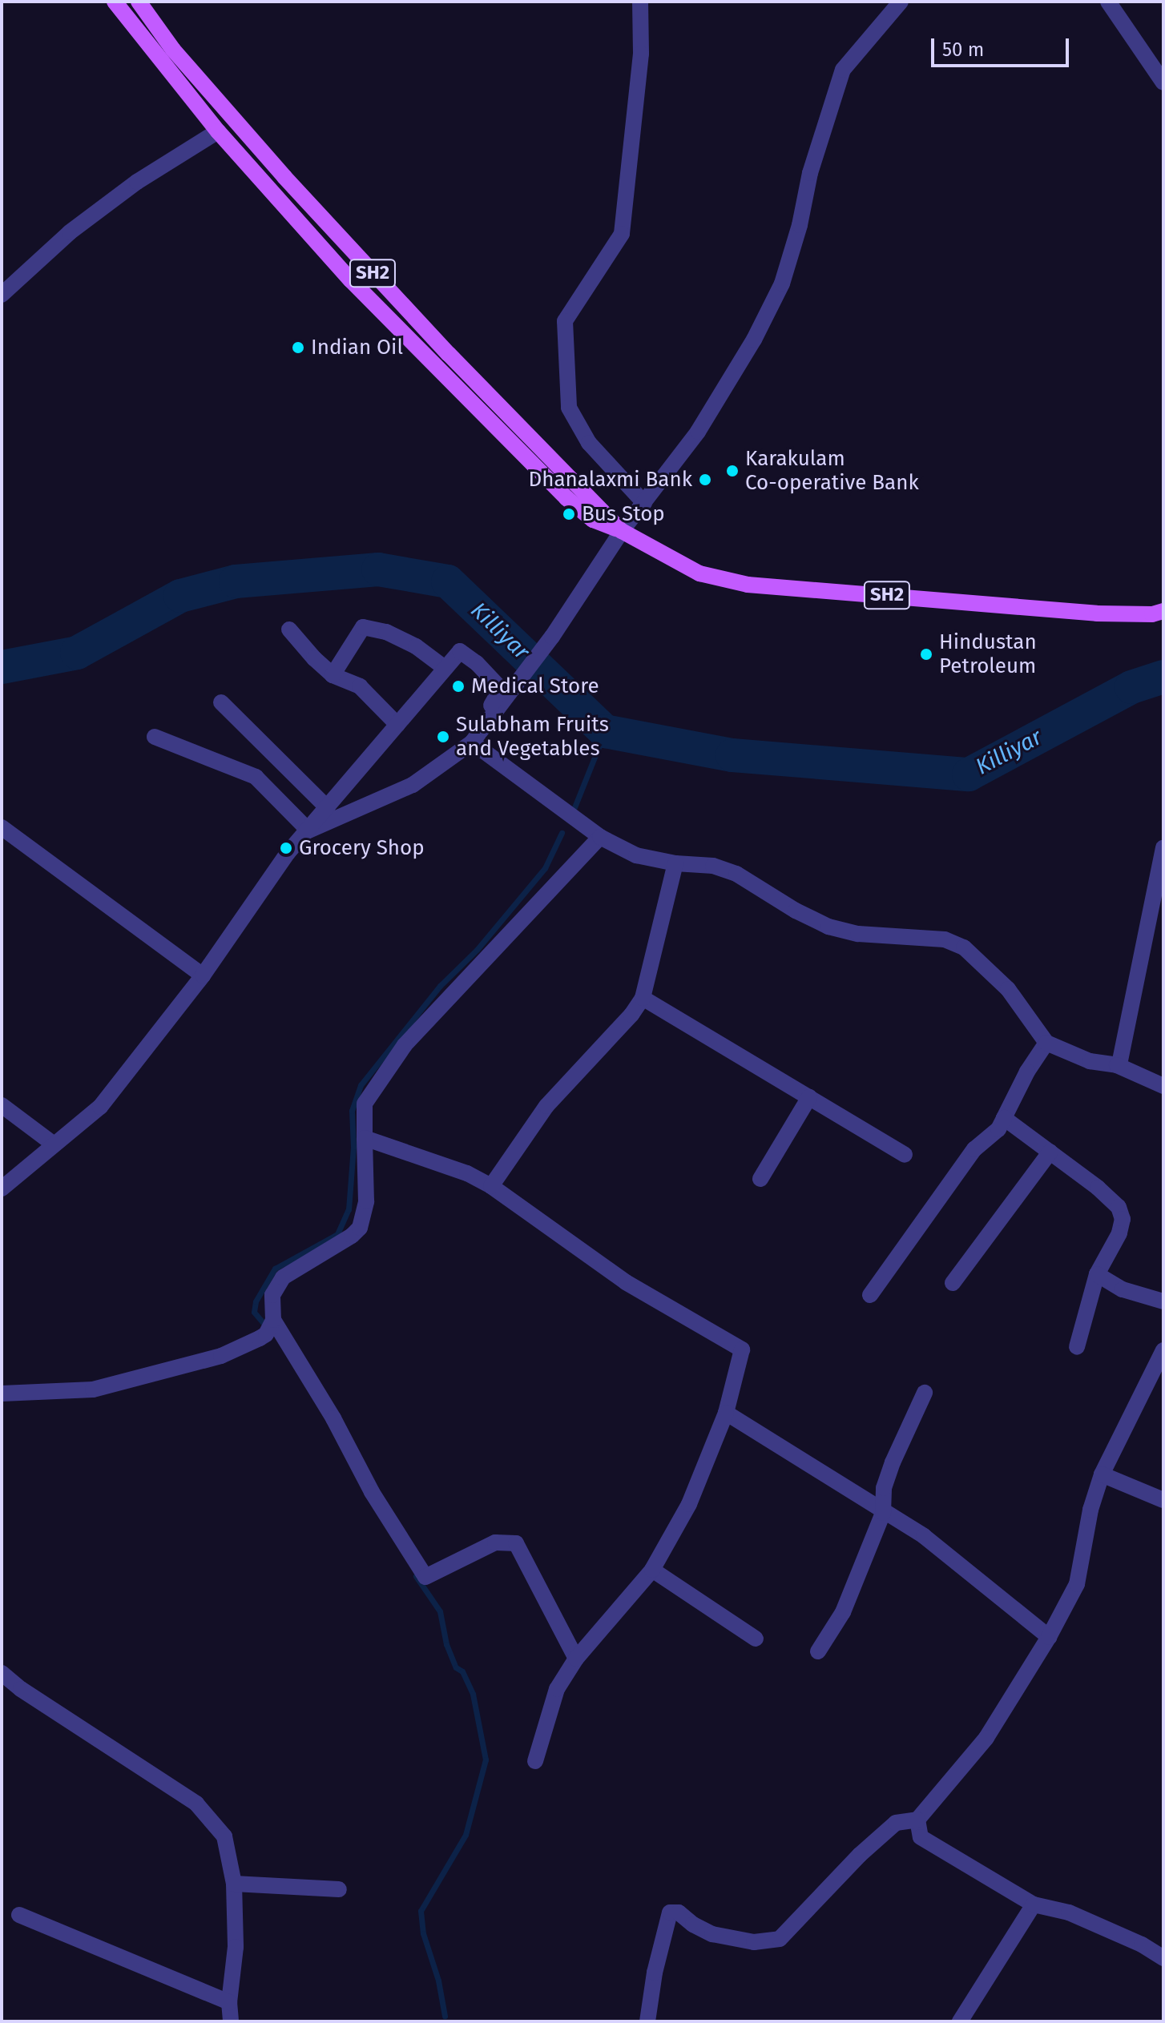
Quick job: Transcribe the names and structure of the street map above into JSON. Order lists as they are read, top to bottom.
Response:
{
  "streets": {
    "main road": ["SH2"]
  },
  "water": ["Killiyar"],
  "places": [
    "Indian Oil",
    "Karakulam Co-operative Bank",
    "Dhanalaxmi Bank",
    "Bus Stop",
    "Hindustan Petroleum",
    "Medical Store",
    "Sulabham Fruits and Vegetables",
    "Grocery Shop"
  ],
  "scale_bar": "50 m"
}
